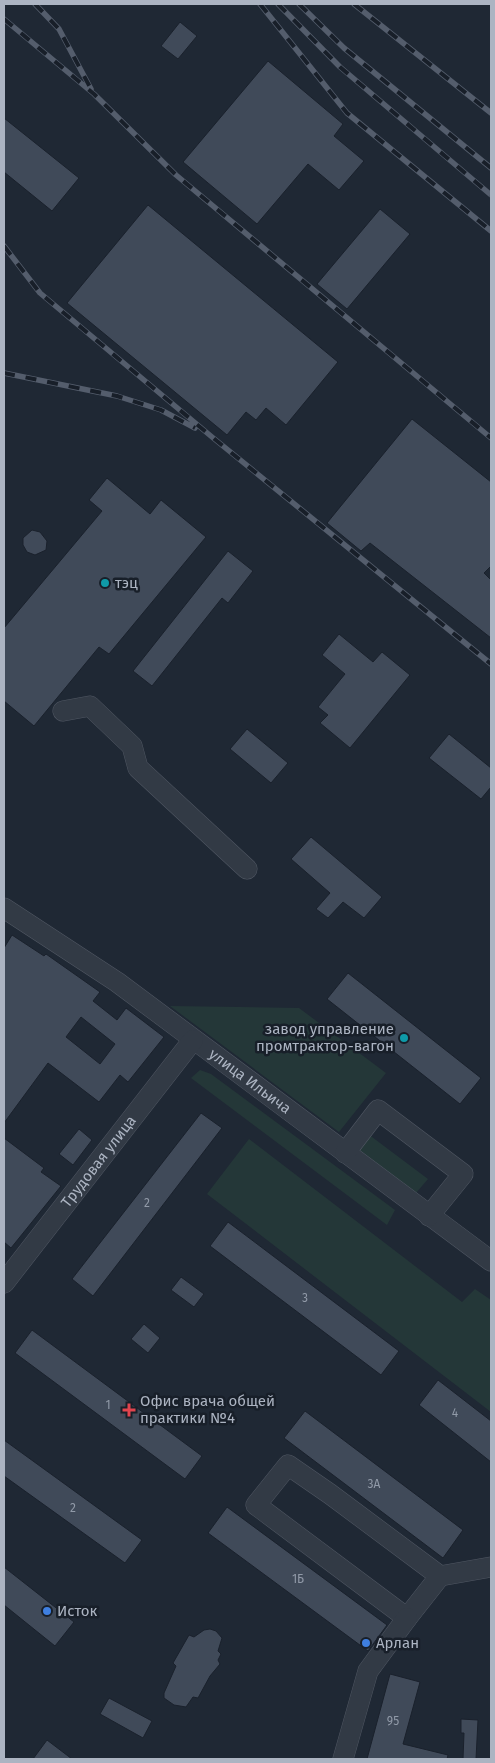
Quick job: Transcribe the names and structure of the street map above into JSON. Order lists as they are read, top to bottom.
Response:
{
  "streets": {
    "street": ["улица Ильича", "Трудовая улица"]
  },
  "crossings": [
    ["улица Ильича", "Трудовая улица"]
  ],
  "places": {
    "other": [
      "тэц",
      "завод управление промтрактор-вагон",
      "Исток",
      "Арлан"
    ],
    "health": ["Офис врача общей практики №4"]
  },
  "house_numbers": [
    "2",
    "3",
    "1",
    "4",
    "3А",
    "2",
    "1Б",
    "95"
  ]
}
